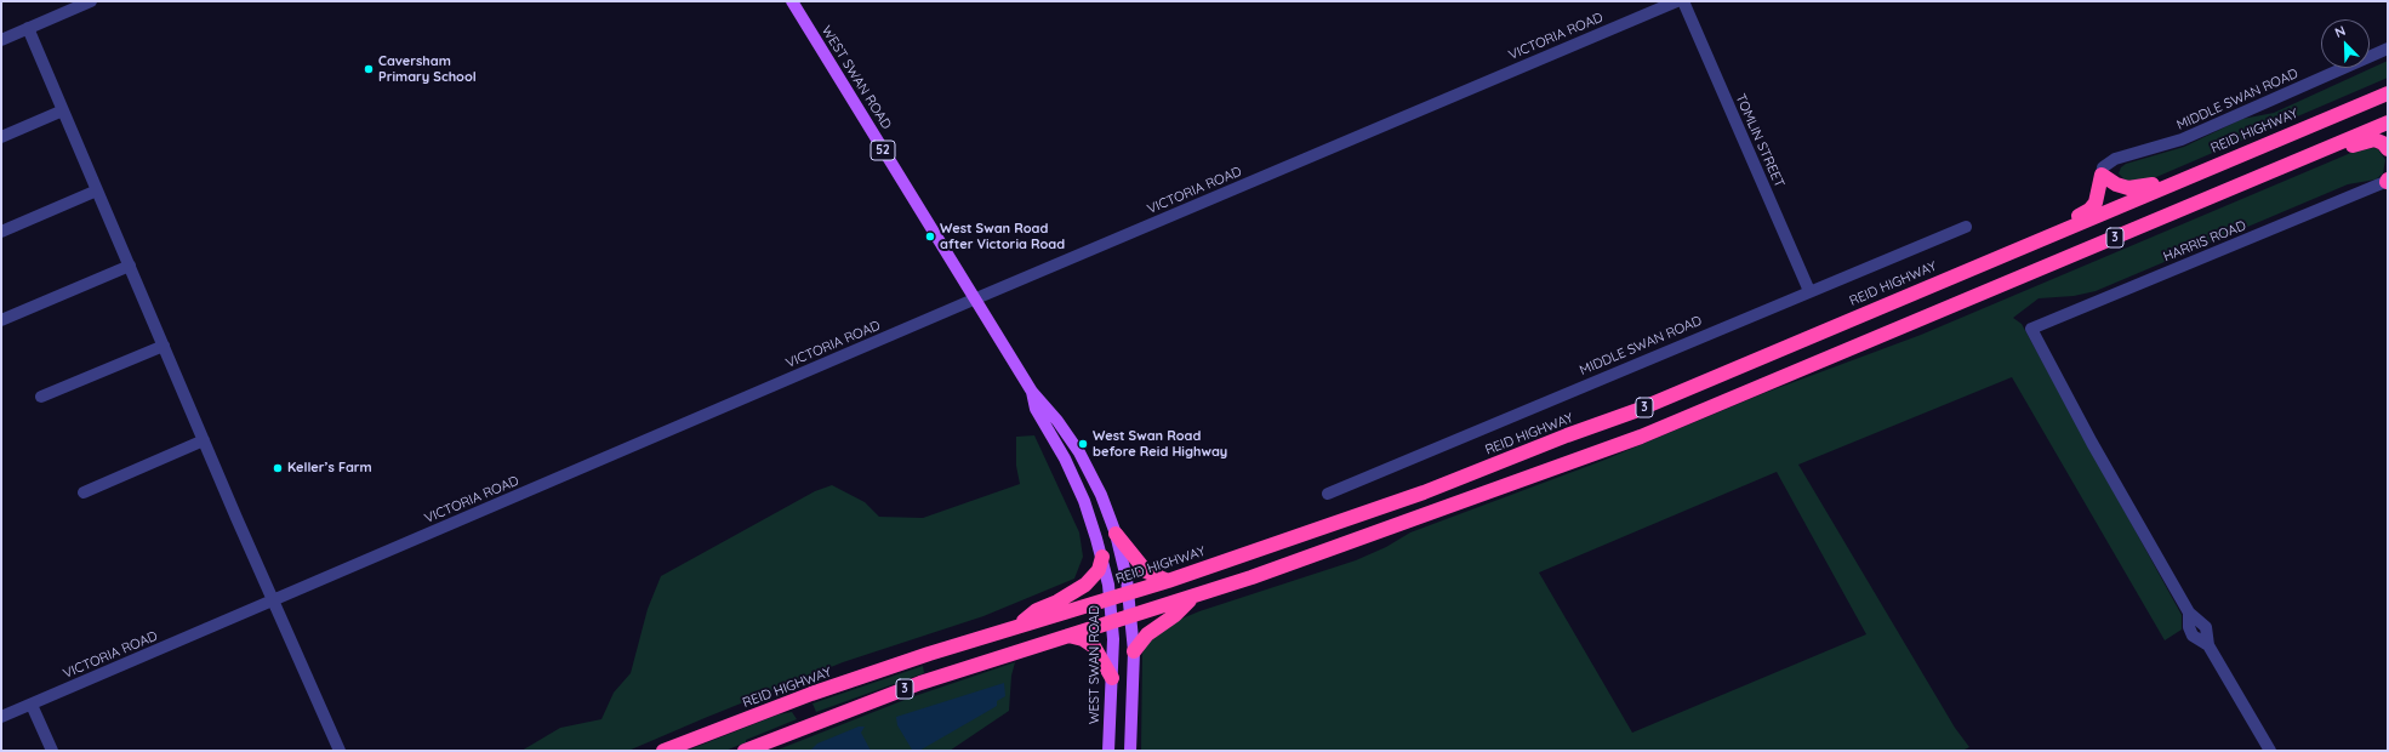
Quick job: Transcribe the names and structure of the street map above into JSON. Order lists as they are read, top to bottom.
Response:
{
  "streets": {
    "highway": ["REID HIGHWAY", "3"],
    "main road": ["WEST SWAN ROAD", "52"],
    "street": [
      "VICTORIA ROAD",
      "MIDDLE SWAN ROAD",
      "TOMLIN STREET",
      "HARRIS ROAD"
    ]
  },
  "crossings": [
    ["VICTORIA ROAD", "WEST SWAN ROAD"],
    ["WEST SWAN ROAD", "REID HIGHWAY"],
    ["WEST SWAN ROAD", "3"],
    ["MIDDLE SWAN ROAD", "TOMLIN STREET"]
  ],
  "places": [
    "Caversham Primary School",
    "West Swan Road after Victoria Road",
    "West Swan Road before Reid Highway",
    "Keller’s Farm"
  ],
  "north": "top left"
}
